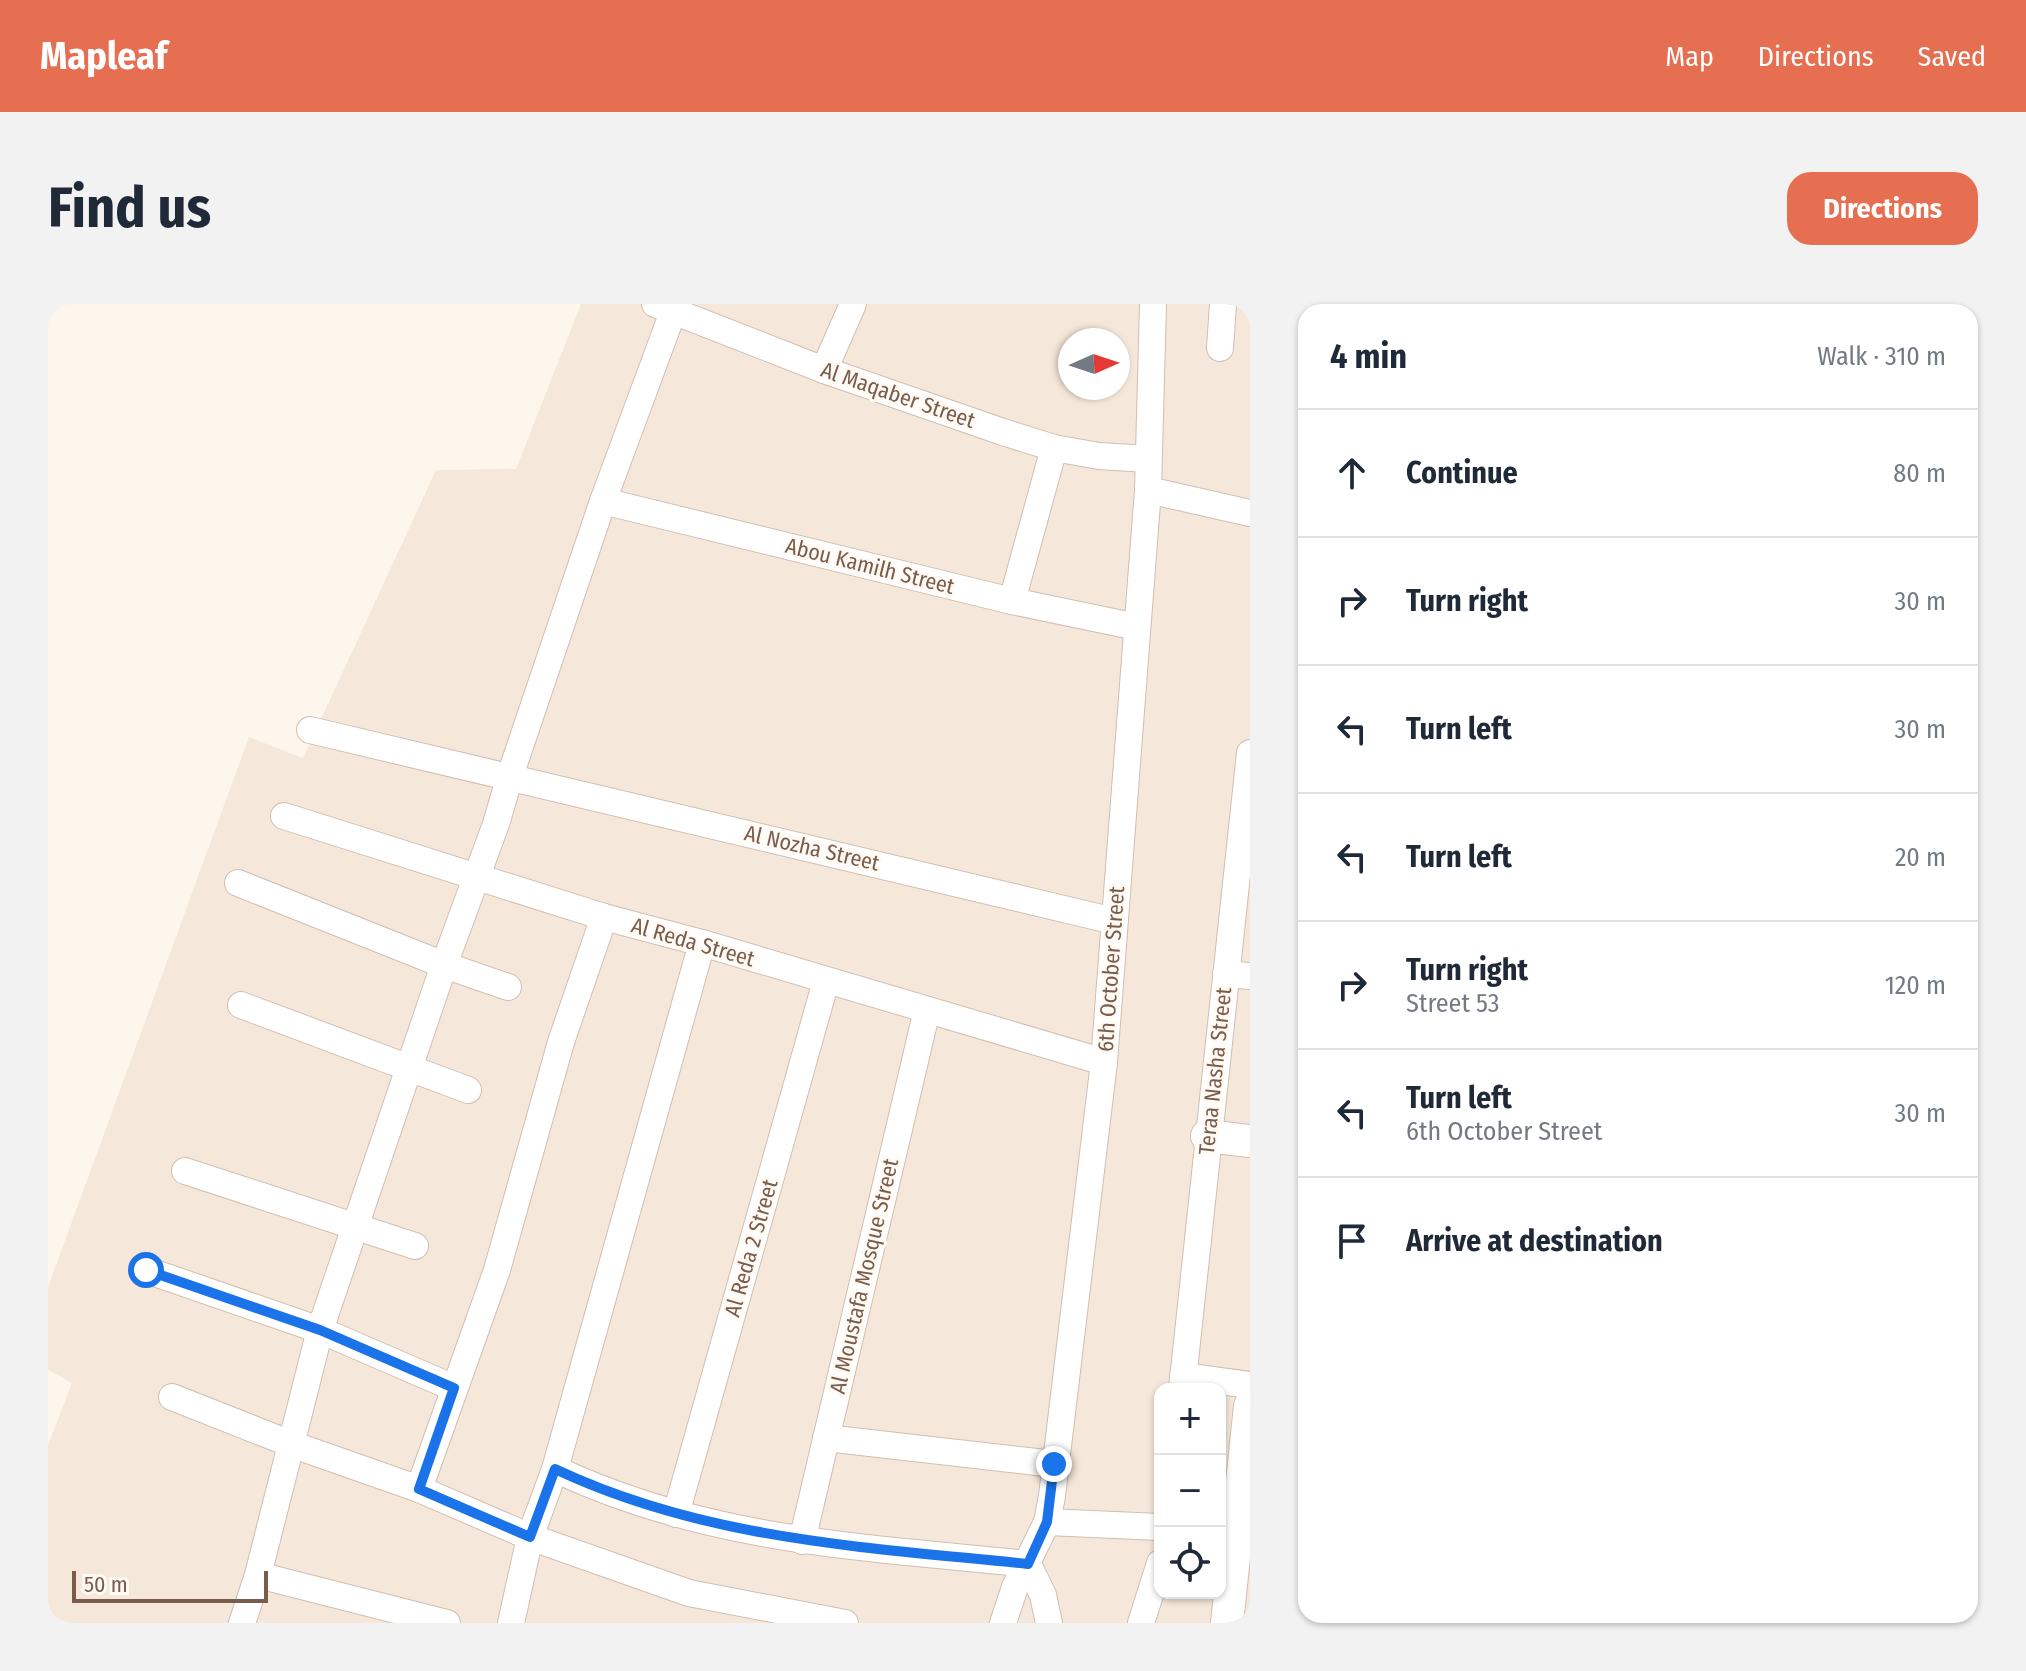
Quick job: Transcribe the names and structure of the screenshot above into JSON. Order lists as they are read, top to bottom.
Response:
{
  "streets": {
    "street": [
      "Al Maqaber Street",
      "Abou Kamilh Street",
      "Al Nozha Street",
      "Al Reda Street",
      "6th October Street",
      "Teraa Nasha Street",
      "Al Reda 2 Street",
      "Al Moustafa Mosque Street"
    ]
  },
  "crossings": [
    ["Al Maqaber Street", "6th October Street"],
    ["Abou Kamilh Street", "6th October Street"],
    ["Al Nozha Street", "6th October Street"],
    ["Al Reda Street", "6th October Street"],
    ["Al Reda Street", "Al Reda 2 Street"],
    ["Al Reda Street", "Al Moustafa Mosque Street"]
  ],
  "scale_bar": "50 m",
  "north": "right",
  "page": {
    "header": "Mapleaf",
    "nav": ["Map", "Directions", "Saved"],
    "buttons": "Directions",
    "title": "Find us",
    "heading": ["4 min", "Walk · 310 m"],
    "list": [
      ["Continue", "80 m"],
      ["Turn right", "30 m"],
      ["Turn left", "30 m"],
      ["Turn left", "20 m"],
      ["Turn right", "Street 53", "120 m"],
      ["Turn left", "6th October Street", "30 m"],
      "Arrive at destination"
    ],
    "map_buttons": ["+", "−"],
    "scale": "50 m"
  }
}
